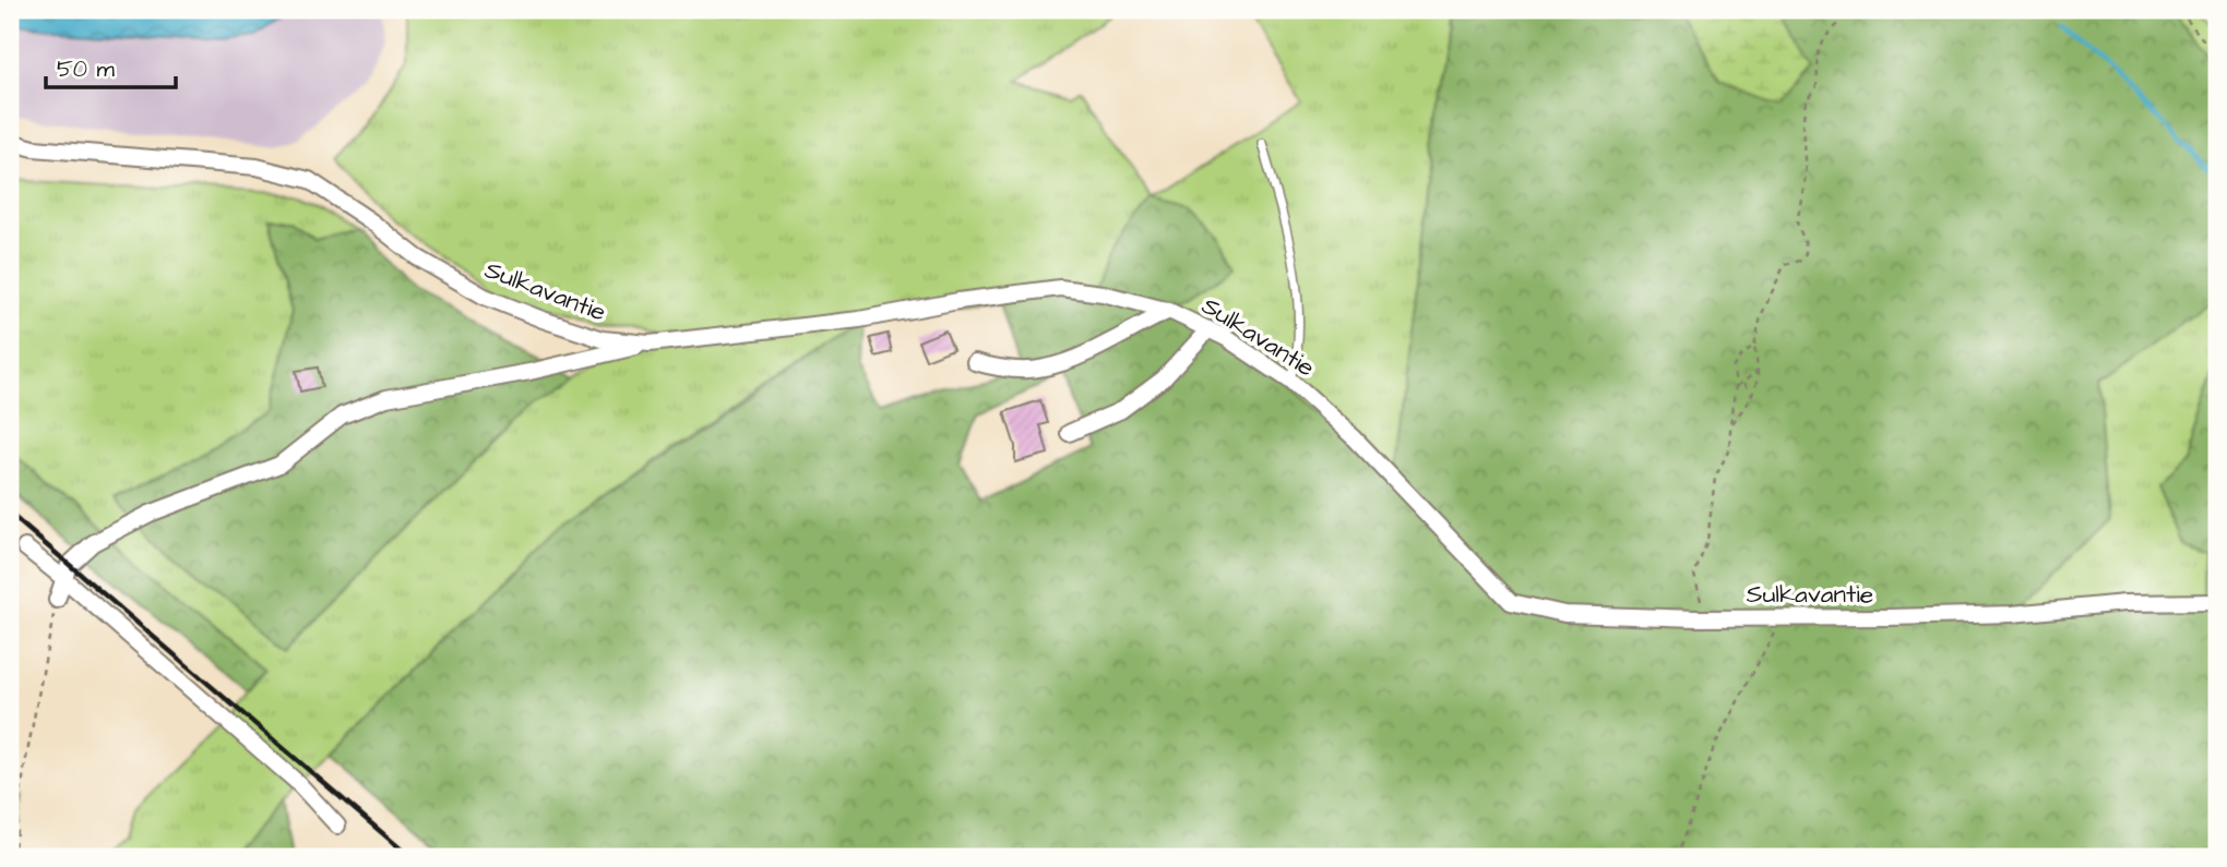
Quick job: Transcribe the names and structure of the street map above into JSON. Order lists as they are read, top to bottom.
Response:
{
  "streets": {
    "street": ["Sulkavantie"]
  },
  "scale_bar": "50 m"
}
